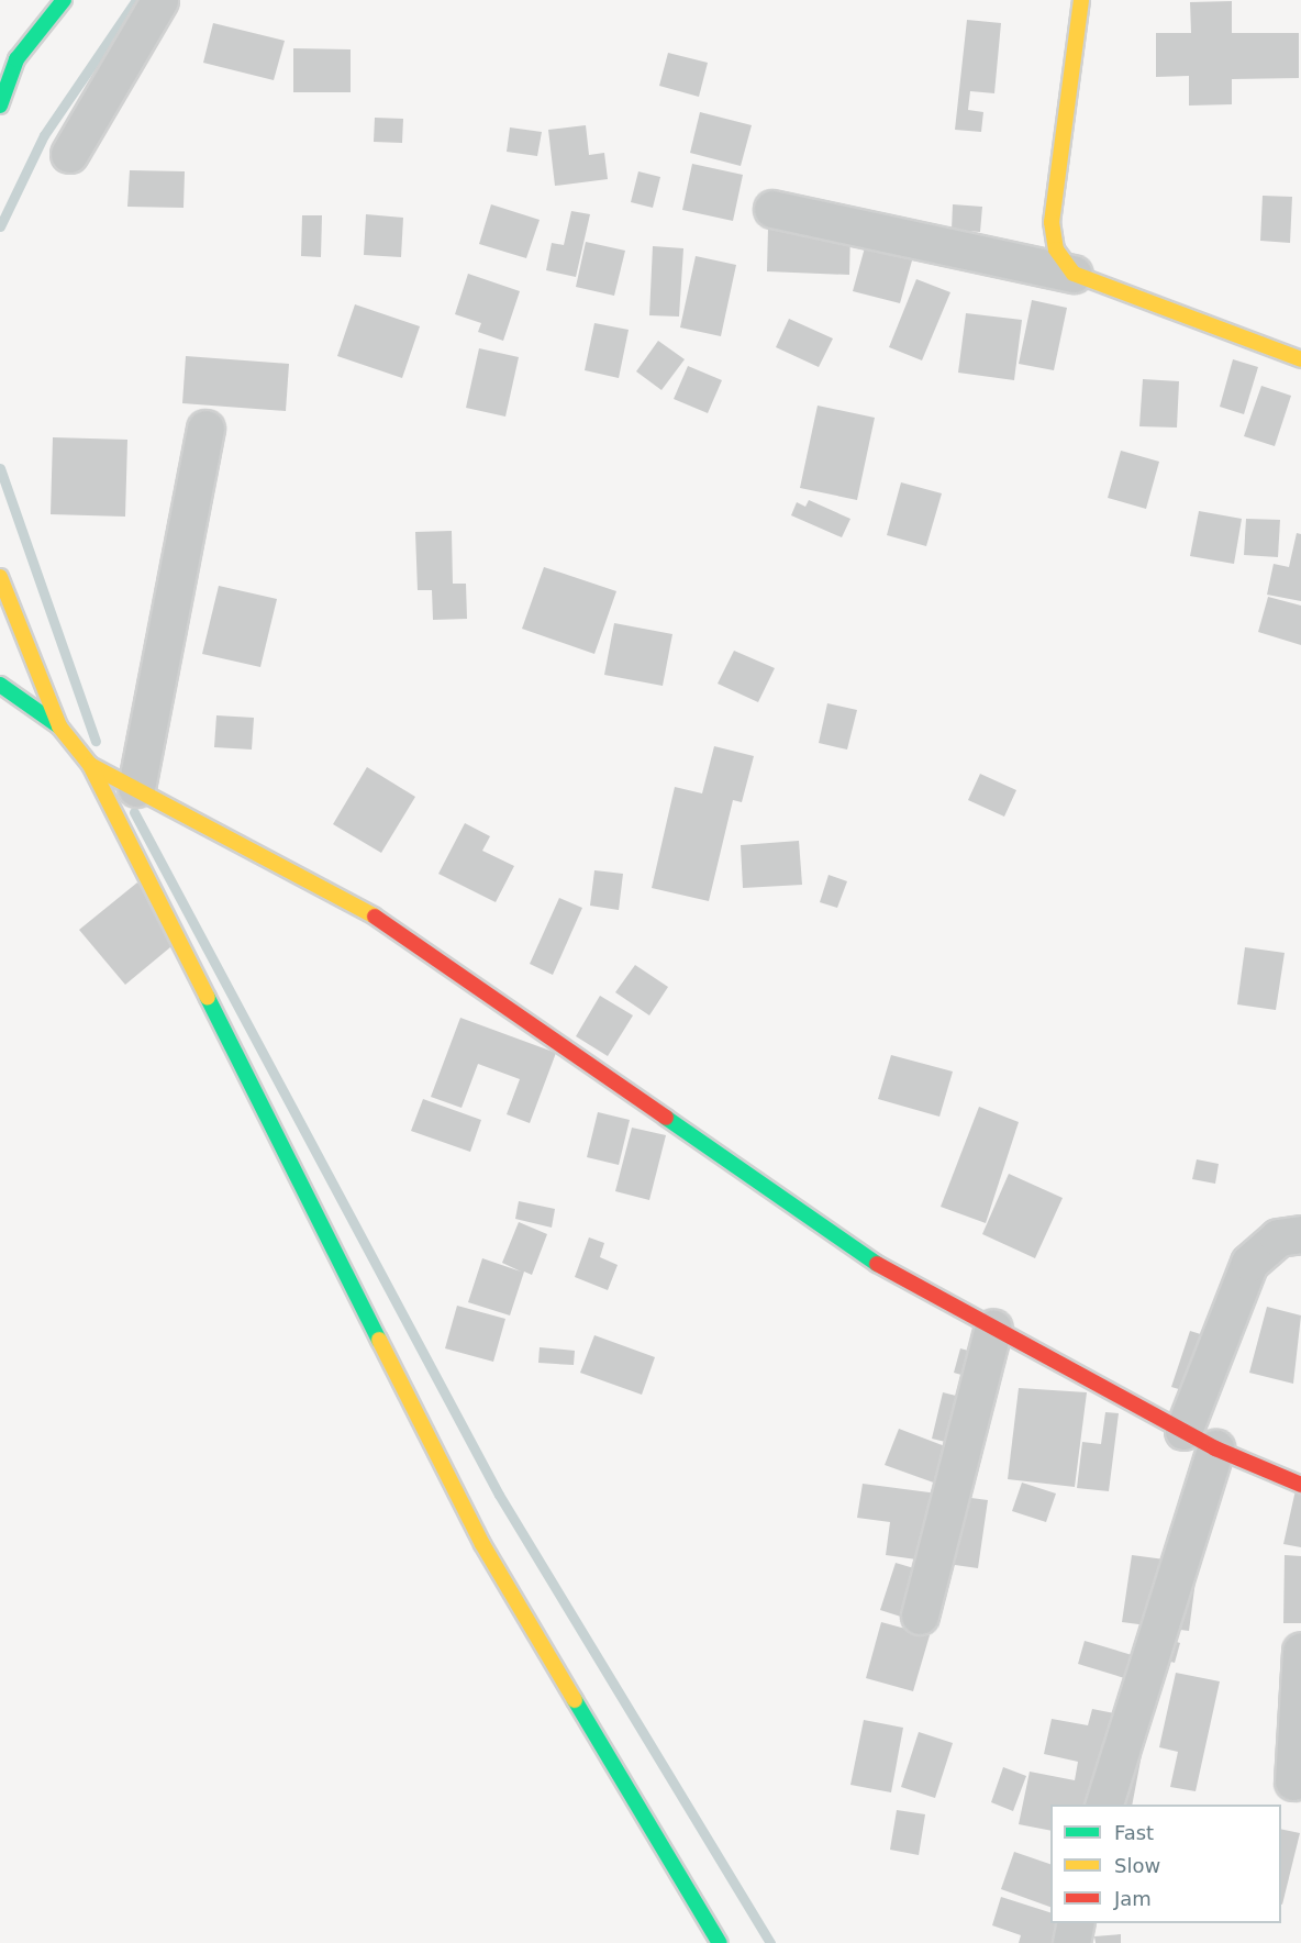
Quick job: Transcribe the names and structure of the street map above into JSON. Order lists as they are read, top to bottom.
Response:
{
  "legend": ["Fast", "Slow", "Jam"]
}
